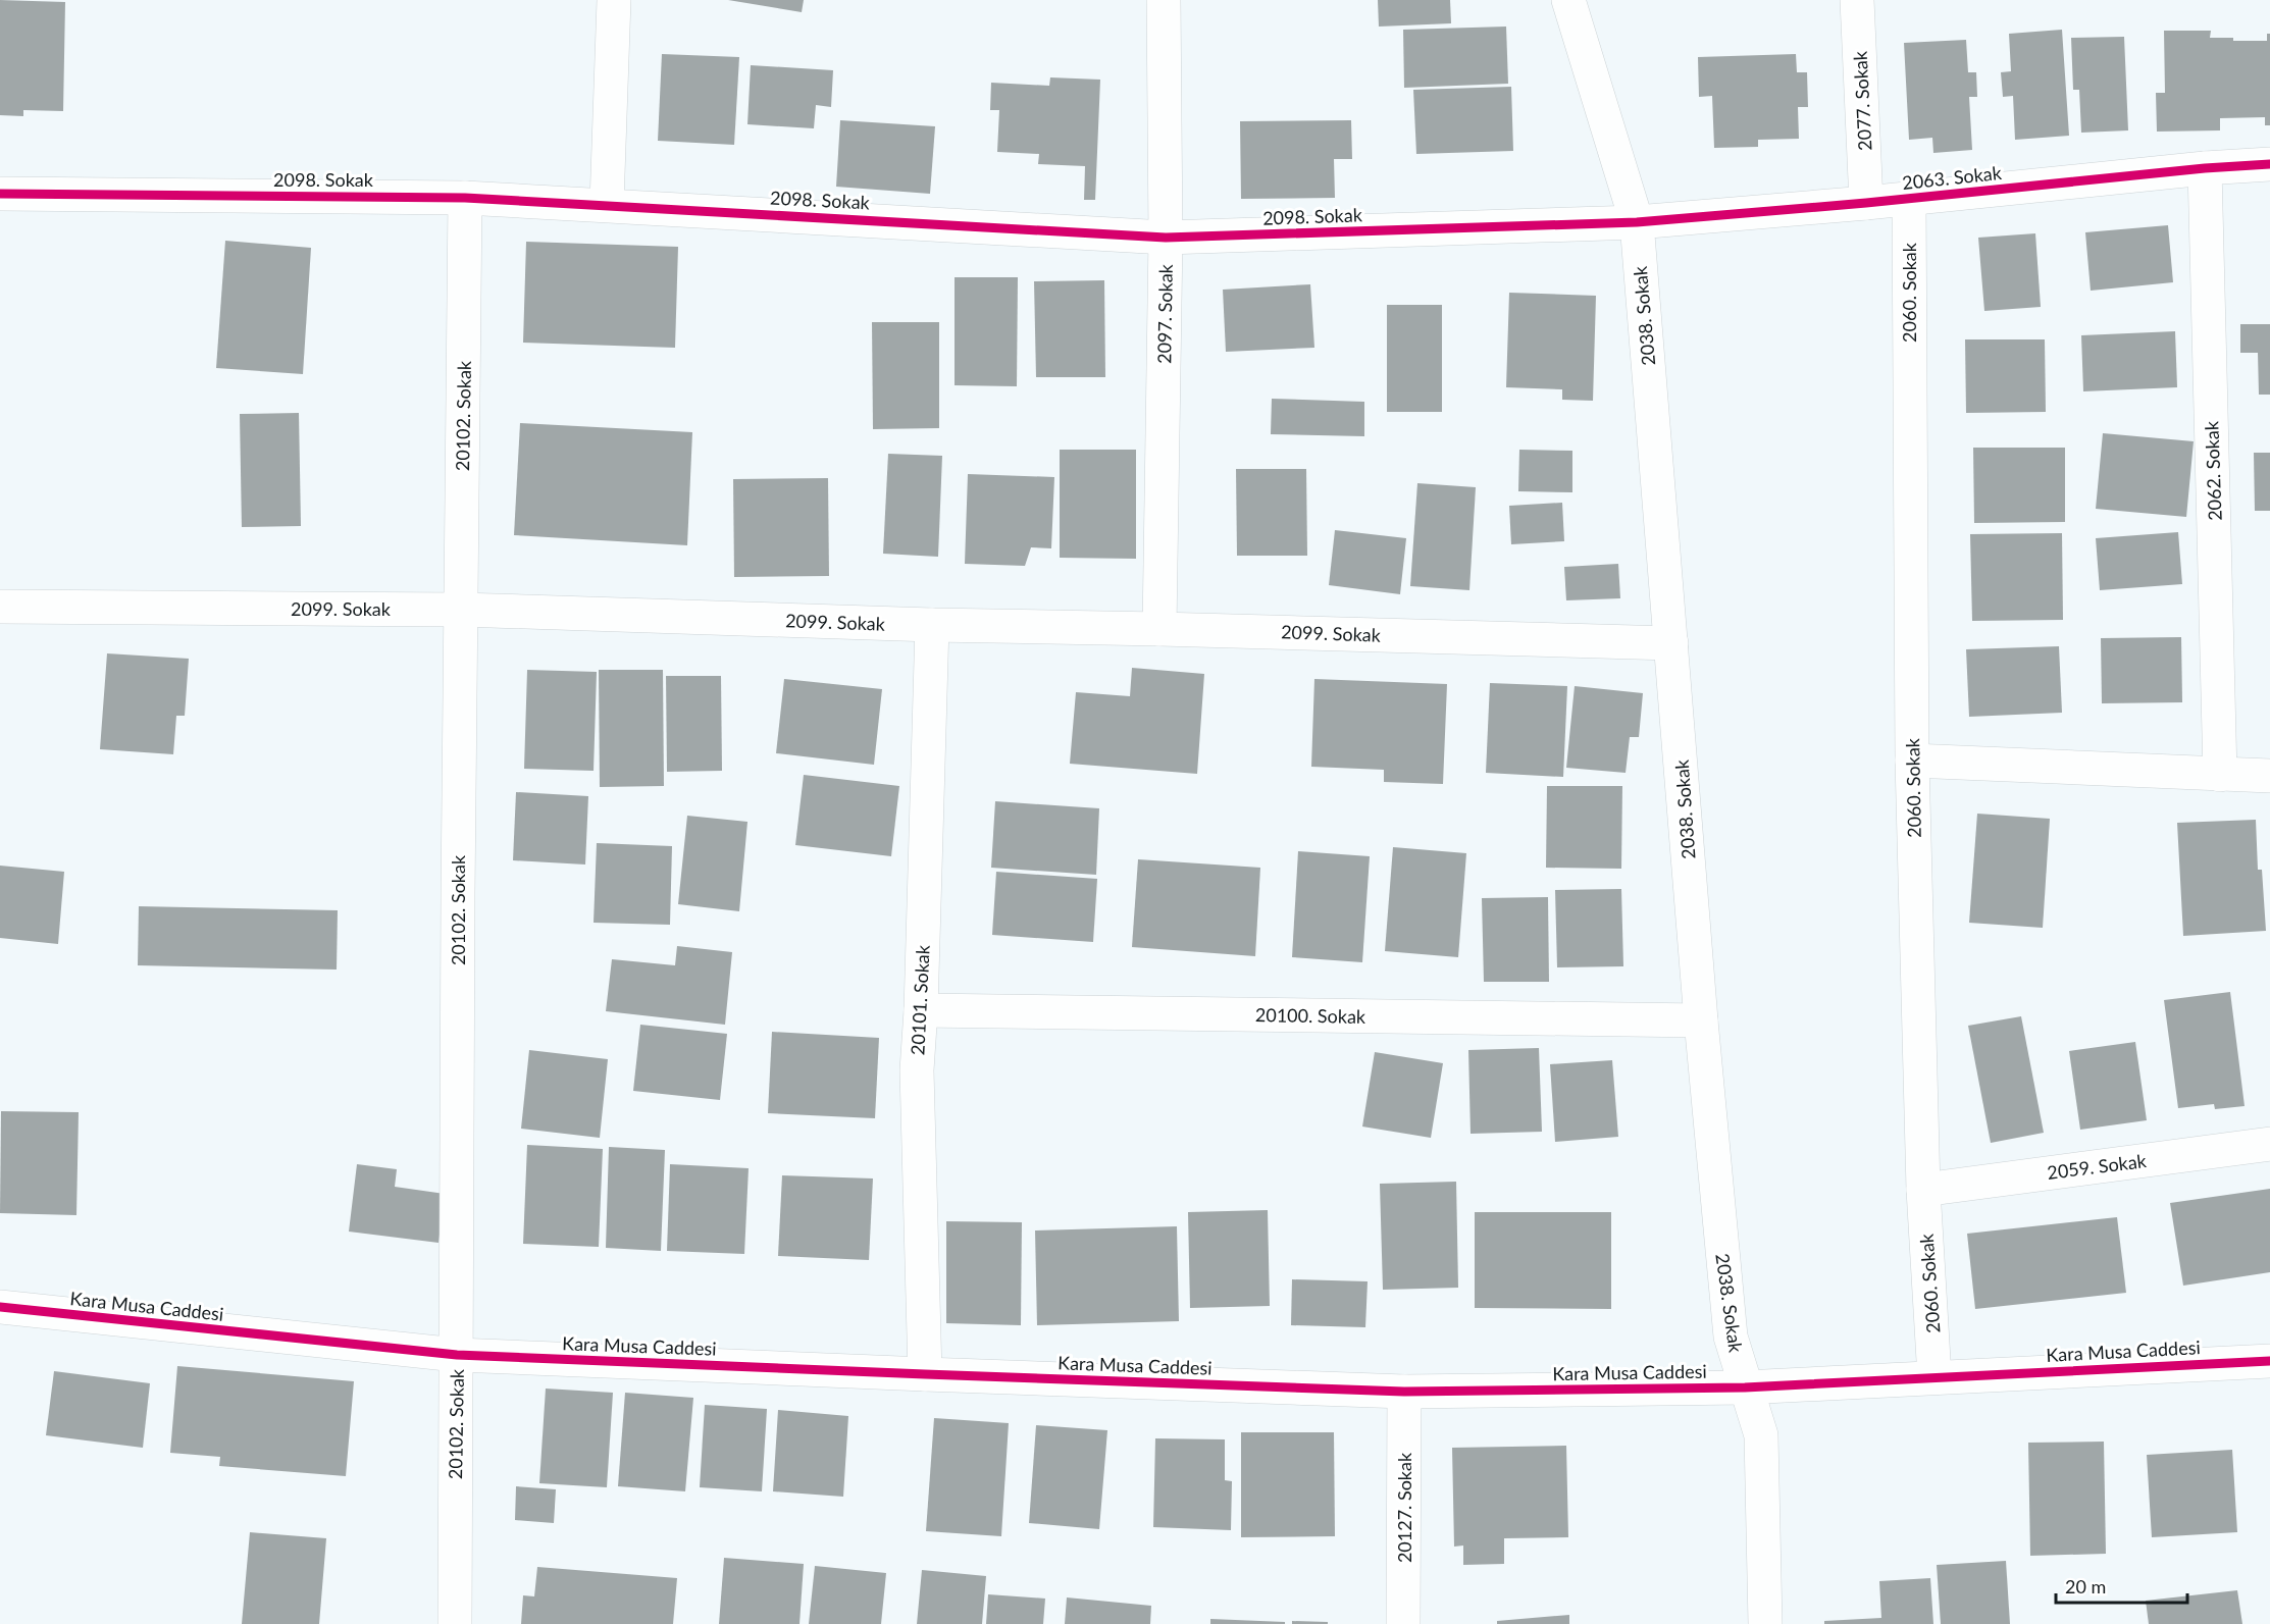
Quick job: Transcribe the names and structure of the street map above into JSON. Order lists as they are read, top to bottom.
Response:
{
  "streets": {
    "street": [
      "2077. Sokak",
      "2063. Sokak",
      "2098. Sokak",
      "2060. Sokak",
      "2097. Sokak",
      "2038. Sokak",
      "20102. Sokak",
      "2062. Sokak",
      "2099. Sokak",
      "20101. Sokak",
      "20100. Sokak",
      "2059. Sokak",
      "Kara Musa Caddesi",
      "20127. Sokak"
    ]
  },
  "crossings": [
    ["2077. Sokak", "2063. Sokak"],
    ["2063. Sokak", "2098. Sokak"],
    ["2063. Sokak", "2060. Sokak"],
    ["2063. Sokak", "2038. Sokak"],
    ["2063. Sokak", "2062. Sokak"],
    ["2098. Sokak", "2097. Sokak"],
    ["2098. Sokak", "2038. Sokak"],
    ["2098. Sokak", "20102. Sokak"],
    ["2060. Sokak", "2059. Sokak"],
    ["2060. Sokak", "Kara Musa Caddesi"],
    ["2097. Sokak", "2099. Sokak"],
    ["2038. Sokak", "2099. Sokak"],
    ["2038. Sokak", "20100. Sokak"],
    ["2038. Sokak", "Kara Musa Caddesi"],
    ["20102. Sokak", "2099. Sokak"],
    ["20102. Sokak", "Kara Musa Caddesi"],
    ["2099. Sokak", "20101. Sokak"],
    ["20101. Sokak", "20100. Sokak"],
    ["20101. Sokak", "Kara Musa Caddesi"],
    ["Kara Musa Caddesi", "20127. Sokak"]
  ],
  "scale_bar": "20 m"
}
